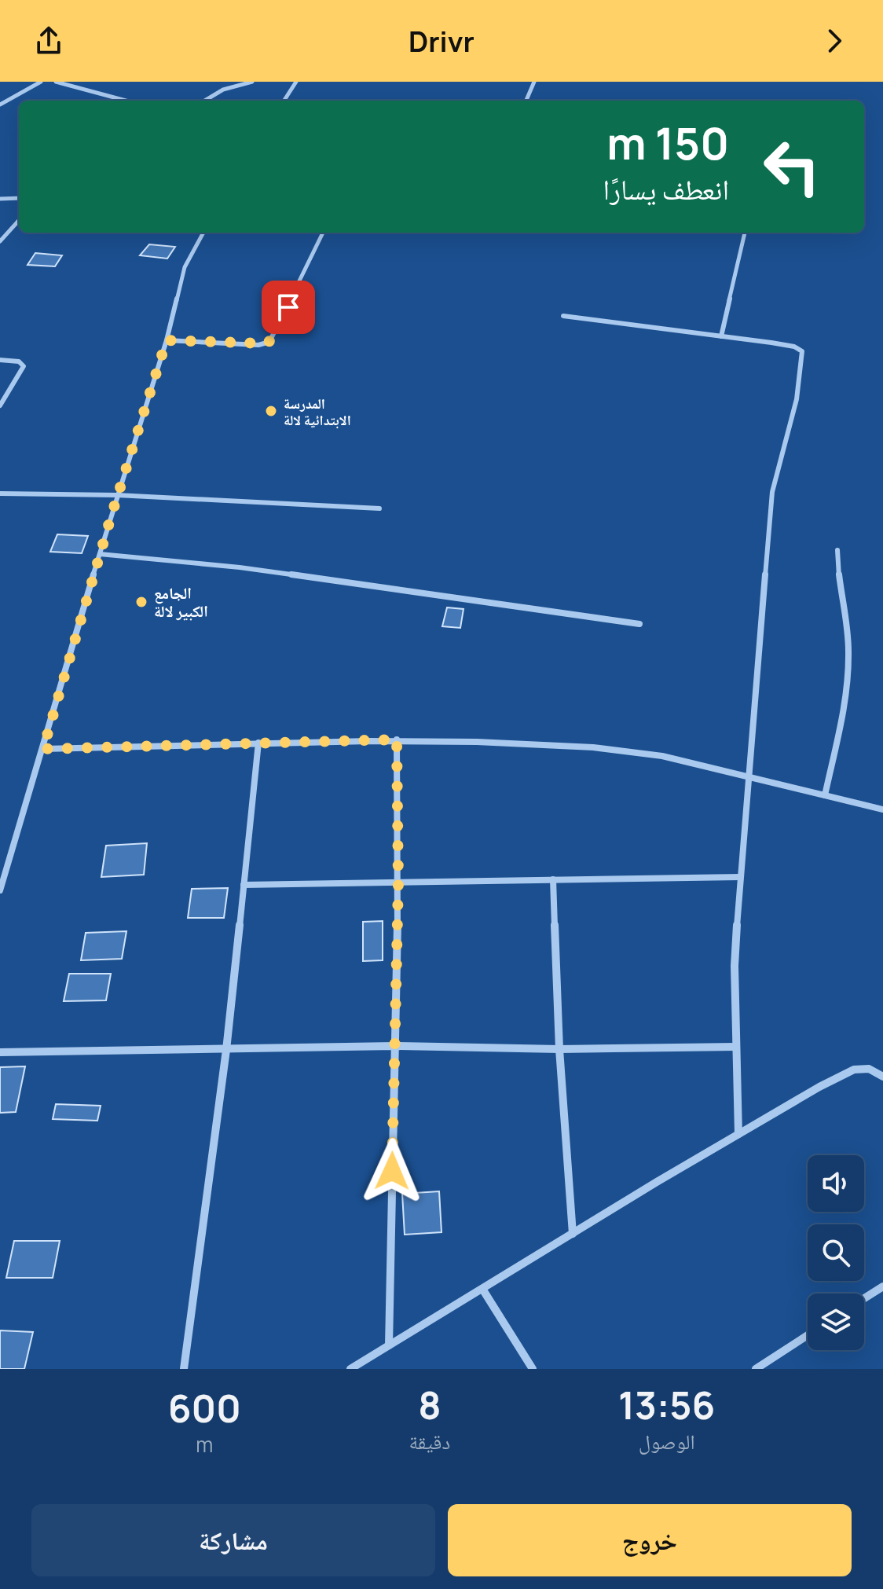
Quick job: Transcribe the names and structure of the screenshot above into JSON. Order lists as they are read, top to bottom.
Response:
{
  "places": ["المدرسة الابتدائية لالة", "الجامع الكبير لالة"],
  "page": {
    "header": "Drivr",
    "turn": ["150 m", "انعطف يسارًا"],
    "eta": [
      "13:56",
      "الوصول",
      "8",
      "دقيقة",
      "600",
      "m"
    ],
    "buttons": ["خروج", "مشاركة"]
  }
}
